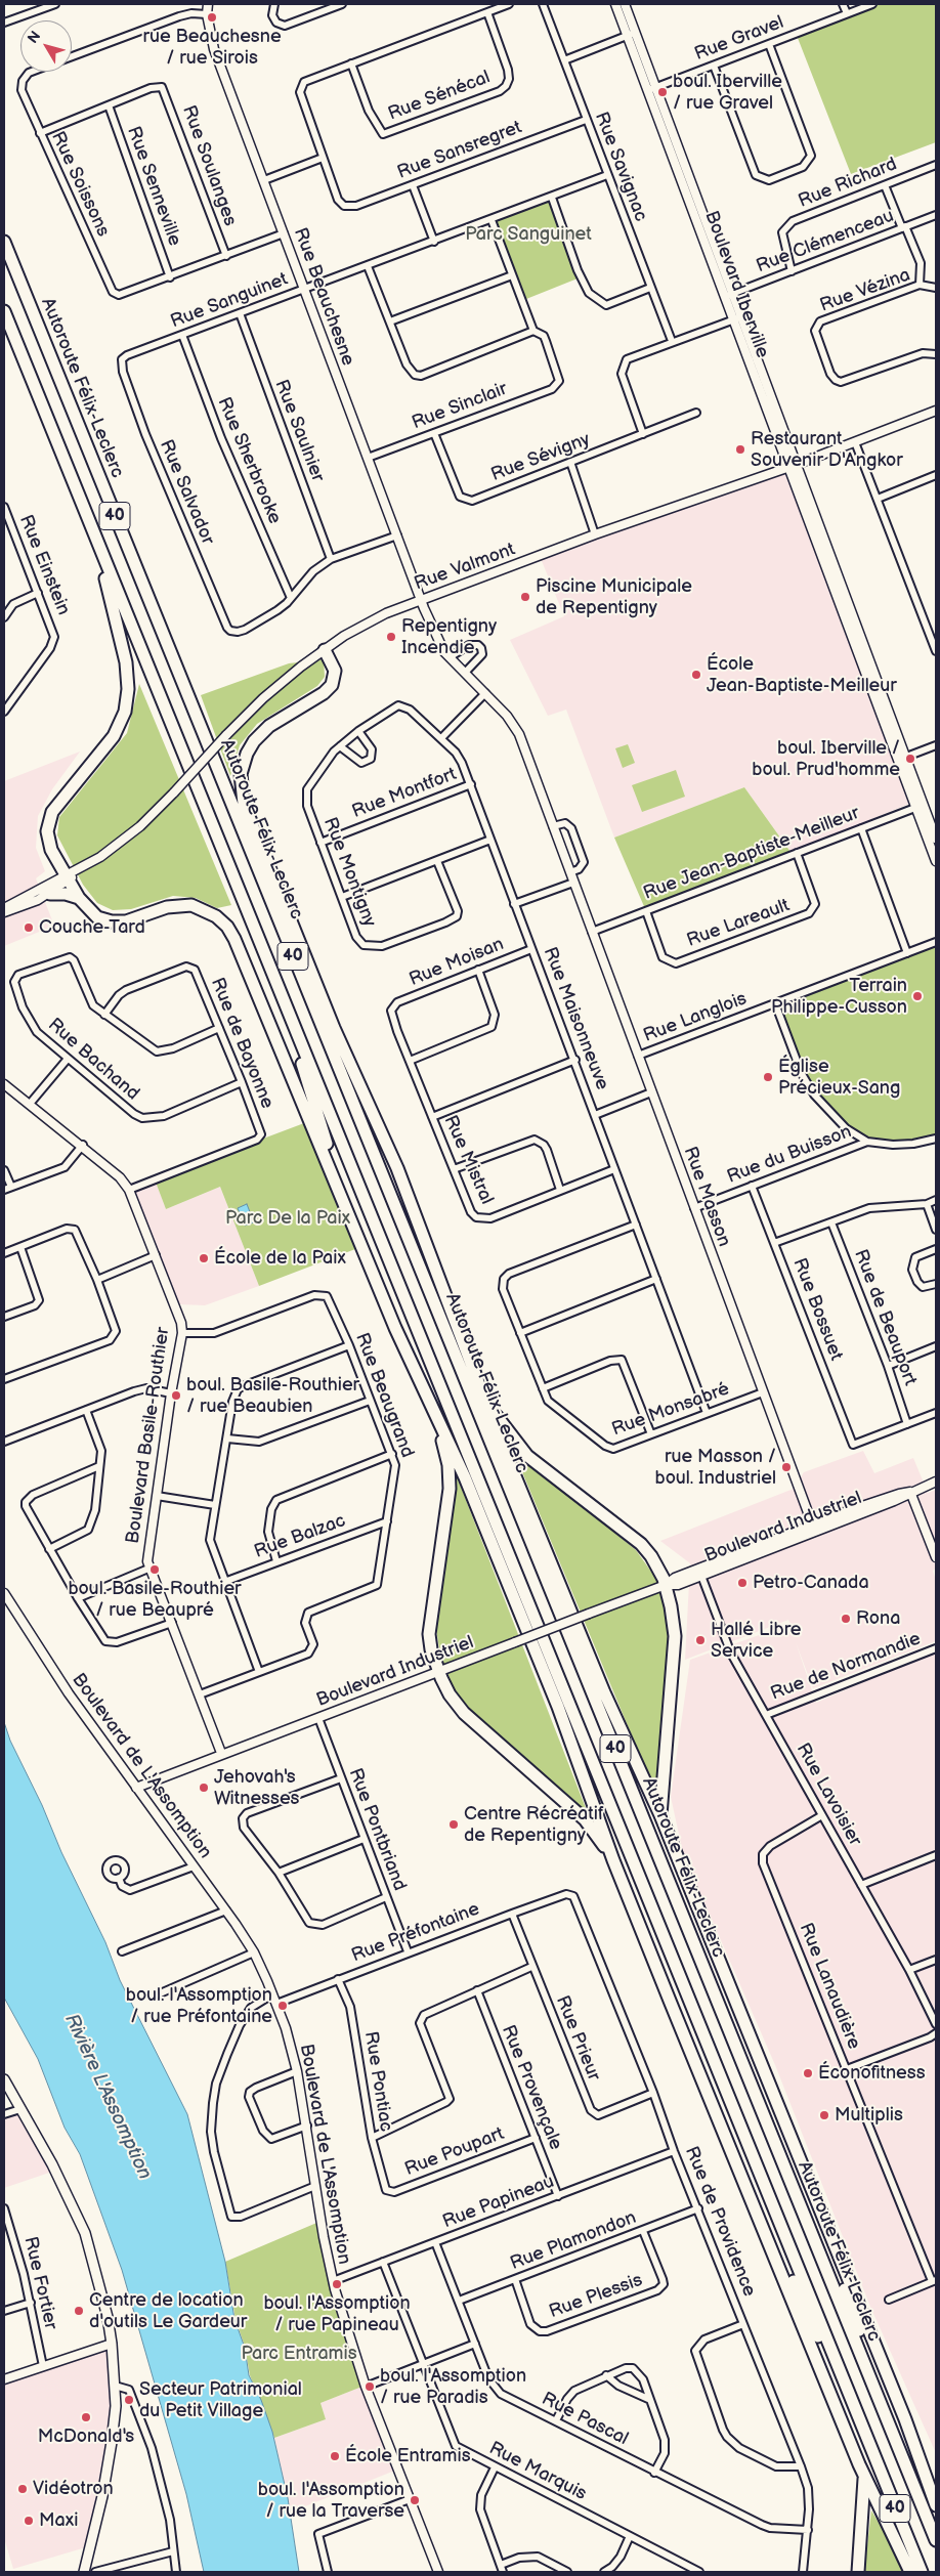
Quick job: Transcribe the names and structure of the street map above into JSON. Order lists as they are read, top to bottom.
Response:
{
  "streets": {
    "highway": ["Autoroute Félix-Leclerc", "40"],
    "street": [
      "Rue Gravel",
      "Rue Sénécal",
      "Rue Sansregret",
      "Rue Soulanges",
      "Rue Savignac",
      "Rue Richard",
      "Rue Soissons",
      "Rue Senneville",
      "Rue Clémenceau",
      "Boulevard Iberville",
      "Rue Vézina",
      "Rue Beauchesne",
      "Rue Sanguinet",
      "Rue Sinclair",
      "Rue Saulnier",
      "Rue Sévigny",
      "Rue Sherbrooke",
      "Rue Salvador",
      "Rue Einstein",
      "Rue Valmont",
      "Rue Montfort",
      "Rue Jean-Baptiste-Meilleur",
      "Rue Montigny",
      "Rue Lareault",
      "Rue Moisan",
      "Rue Langlois",
      "Rue Maisonneuve",
      "Rue de Bayonne",
      "Rue Bachand",
      "Rue du Buisson",
      "Rue Mistral",
      "Rue Masson",
      "Rue Bossuet",
      "Rue de Beauport",
      "Rue Beaugrand",
      "Rue Monsabré",
      "Boulevard Basile-Routhier",
      "Boulevard Industriel",
      "Rue Balzac",
      "Rue de Normandie",
      "Boulevard de L'Assomption",
      "Rue Lavoisier",
      "Rue Pontbriand",
      "Rue Préfontaine",
      "Rue Lanaudière",
      "Rue Prieur",
      "Rue Pontiac",
      "Rue Provençale",
      "Rue Poupart",
      "Rue Papineau",
      "Rue de Providence",
      "Rue Plamondon",
      "Rue Fortier",
      "Rue Plessis",
      "Rue Pascal",
      "Rue Marquis"
    ]
  },
  "crossings": [
    ["Rue Gravel", "Boulevard Iberville"],
    ["Rue Sansregret", "Rue Savignac"],
    ["Rue Soulanges", "Rue Senneville"],
    ["Rue Savignac", "Rue Sanguinet"],
    ["Rue Richard", "Rue Clémenceau"],
    ["Rue Soissons", "Rue Senneville"],
    ["Rue Clémenceau", "Boulevard Iberville"],
    ["Boulevard Iberville", "Rue Valmont"],
    ["Boulevard Iberville", "Rue Jean-Baptiste-Meilleur"],
    ["Rue Beauchesne", "Rue Sanguinet"],
    ["Rue Beauchesne", "Rue Sinclair"],
    ["Rue Beauchesne", "Rue Valmont"],
    ["Rue Beauchesne", "Rue Masson"],
    ["Rue Sanguinet", "Rue Saulnier"],
    ["Rue Sanguinet", "Rue Sherbrooke"],
    ["Rue Sanguinet", "Rue Salvador"],
    ["Rue Sinclair", "Rue Sévigny"],
    ["Rue Sherbrooke", "Rue Salvador"],
    ["Rue Valmont", "Rue Masson"],
    ["Rue Montfort", "Rue Montigny"],
    ["Rue Montfort", "Rue Maisonneuve"],
    ["Rue Jean-Baptiste-Meilleur", "Rue Lareault"],
    ["Rue Jean-Baptiste-Meilleur", "Rue Masson"],
    ["Rue Montigny", "Rue Maisonneuve"],
    ["Rue Moisan", "Rue Maisonneuve"],
    ["Rue Moisan", "Rue Mistral"],
    ["Rue Langlois", "Rue Masson"],
    ["Rue Maisonneuve", "Rue Mistral"],
    ["Rue Maisonneuve", "Rue Monsabré"],
    ["Rue de Bayonne", "Rue Bachand"],
    ["Rue de Bayonne", "Boulevard Basile-Routhier"],
    ["Rue du Buisson", "Rue Masson"],
    ["Rue du Buisson", "Rue Bossuet"],
    ["Rue Masson", "Rue Monsabré"],
    ["Rue Masson", "Boulevard Industriel"],
    ["Rue Bossuet", "Rue de Beauport"],
    ["Rue Beaugrand", "Boulevard Basile-Routhier"],
    ["Rue Beaugrand", "Rue Balzac"],
    ["Boulevard Basile-Routhier", "Boulevard Industriel"],
    ["Boulevard Industriel", "Boulevard de L'Assomption"],
    ["Boulevard Industriel", "Rue Lavoisier"],
    ["Boulevard Industriel", "Rue Pontbriand"],
    ["Rue de Normandie", "Rue Lavoisier"],
    ["Boulevard de L'Assomption", "Rue Préfontaine"],
    ["Boulevard de L'Assomption", "Rue Papineau"],
    ["Rue Lavoisier", "Rue Lanaudière"],
    ["Rue Pontbriand", "Rue Préfontaine"],
    ["Rue Préfontaine", "Rue Prieur"],
    ["Rue Préfontaine", "Rue Pontiac"],
    ["Rue Préfontaine", "Rue de Providence"],
    ["Rue Prieur", "Rue de Providence"],
    ["Rue Pontiac", "Rue Poupart"],
    ["Rue Provençale", "Rue Poupart"],
    ["Rue Provençale", "Rue Papineau"],
    ["Rue Papineau", "Rue de Providence"],
    ["Rue Papineau", "Rue Pascal"],
    ["Rue Papineau", "Rue Marquis"],
    ["Rue de Providence", "Rue Plamondon"],
    ["Rue de Providence", "Rue Pascal"],
    ["Rue Plamondon", "Rue Plessis"],
    ["Rue Plamondon", "Rue Pascal"]
  ],
  "water": ["Rivière L'Assomption"],
  "parks": ["Parc Sanguinet", "Parc De la Paix", "Parc Entramis"],
  "places": [
    "rue Beauchesne / rue Sirois",
    "boul. Iberville / rue Gravel",
    "Restaurant Souvenir D'Angkor",
    "Piscine Municipale de Repentigny",
    "Repentigny Incendie",
    "École Jean-Baptiste-Meilleur",
    "boul. Iberville / boul. Prud'homme",
    "Couche-Tard",
    "Terrain Philippe-Cusson",
    "Église Précieux-Sang",
    "École de la Paix",
    "boul. Basile-Routhier / rue Beaubien",
    "rue Masson / boul. Industriel",
    "boul. Basile-Routhier / rue Beaupré",
    "Petro-Canada",
    "Rona",
    "Hallé Libre Service",
    "Jehovah's Witnesses",
    "Centre Récréatif de Repentigny",
    "boul. l'Assomption / rue Préfontaine",
    "Éconofitness",
    "Multiplis",
    "boul. l'Assomption / rue Papineau",
    "Centre de location d'outils Le Gardeur",
    "boul. l'Assomption / rue Paradis",
    "Secteur Patrimonial du Petit Village",
    "McDonald's",
    "École Entramis",
    "Vidéotron",
    "boul. l'Assomption / rue la Traverse",
    "Maxi"
  ],
  "north": "top left"
}
